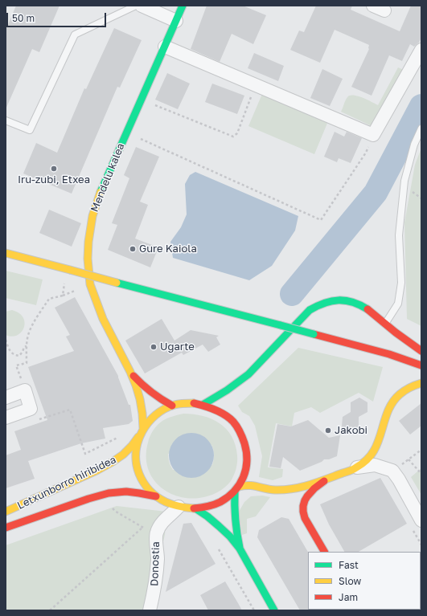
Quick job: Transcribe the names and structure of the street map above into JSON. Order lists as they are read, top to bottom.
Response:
{
  "streets": {
    "main road": ["Mendelu kalea", "Letxunborro hiribidea"],
    "street": ["Donostia"]
  },
  "crossings": [
    ["Mendelu kalea", "Letxunborro hiribidea"],
    ["Mendelu kalea", "Donostia"],
    ["Letxunborro hiribidea", "Donostia"]
  ],
  "places": [
    "Iru-zubi, Etxea",
    "Gure Kaiola",
    "Ugarte",
    "Jakobi"
  ],
  "legend": ["Fast", "Slow", "Jam"],
  "scale_bar": "50 m"
}
